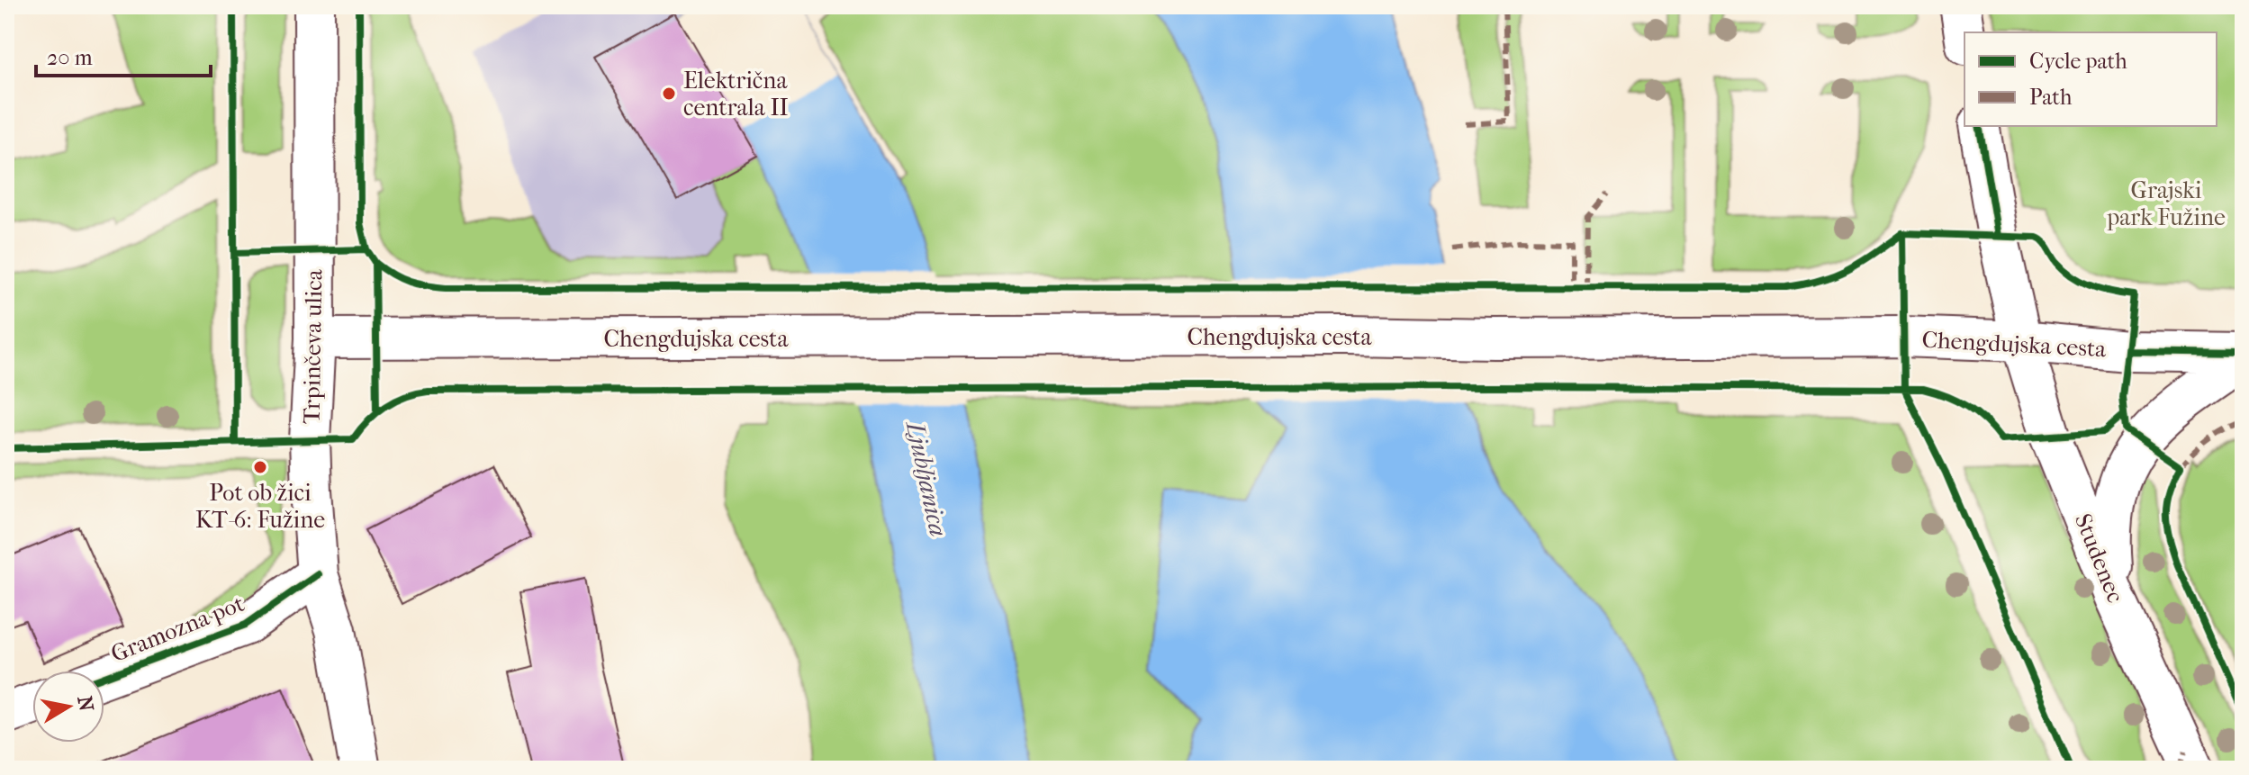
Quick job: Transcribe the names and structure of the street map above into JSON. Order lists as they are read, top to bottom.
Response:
{
  "streets": {
    "street": [
      "Chengdujska cesta",
      "Trpinčeva ulica",
      "Studenec",
      "Gramozna pot"
    ]
  },
  "crossings": [
    ["Chengdujska cesta", "Trpinčeva ulica"],
    ["Chengdujska cesta", "Studenec"],
    ["Trpinčeva ulica", "Gramozna pot"]
  ],
  "water": ["Ljubljanica"],
  "parks": ["Grajski park Fužine"],
  "places": ["Električna centrala II", "Pot ob žici KT-6: Fužine"],
  "legend": ["Cycle path", "Path"],
  "scale_bar": "20 m",
  "north": "right"
}
